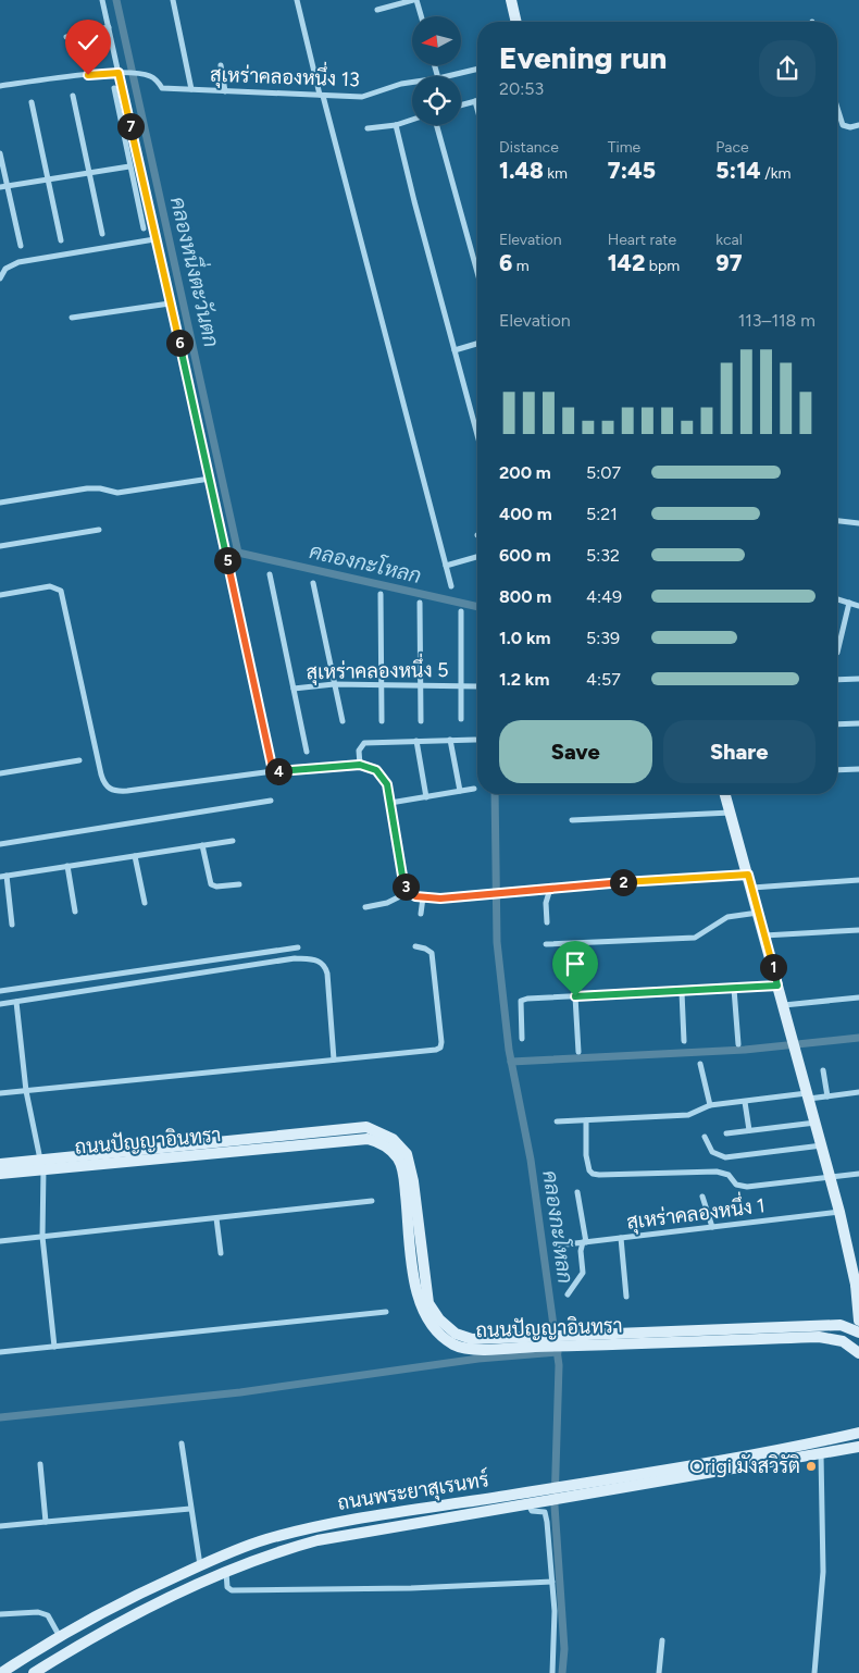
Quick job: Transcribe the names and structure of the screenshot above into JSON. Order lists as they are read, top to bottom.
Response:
{
  "streets": {
    "street": [
      "สุเหร่าคลองหนึ่ง 13",
      "สุเหร่าคลองหนึ่ง 5",
      "ถนนปัญญาอินทรา",
      "สุเหร่าคลองหนึ่ง 1",
      "ถนนพระยาสุเรนทร์"
    ]
  },
  "water": ["คลองหนึ่งตะวันตก", "คลองกะโหลก"],
  "places": ["Origi มังสวิรัติ"],
  "north": "left",
  "page": {
    "heading": ["Evening run", "20:53"],
    "pins": [
      "7",
      "6",
      "5",
      "4",
      "2",
      "3",
      "1"
    ],
    "stats": [
      ["Distance", "1.48 km"],
      ["Time", "7:45"],
      ["Pace", "5:14 /km"],
      ["Elevation", "6 m"],
      ["Heart rate", "142 bpm"],
      ["kcal", "97"]
    ],
    "chart": ["Elevation", "113–118 m"],
    "list": [
      {
        "name": "200 m",
        "note": "5:07"
      },
      {
        "name": "400 m",
        "note": "5:21"
      },
      {
        "name": "600 m",
        "note": "5:32"
      },
      {
        "name": "800 m",
        "note": "4:49"
      },
      {
        "name": "1.0 km",
        "note": "5:39"
      },
      {
        "name": "1.2 km",
        "note": "4:57"
      }
    ],
    "buttons": ["Save", "Share"]
  }
}
